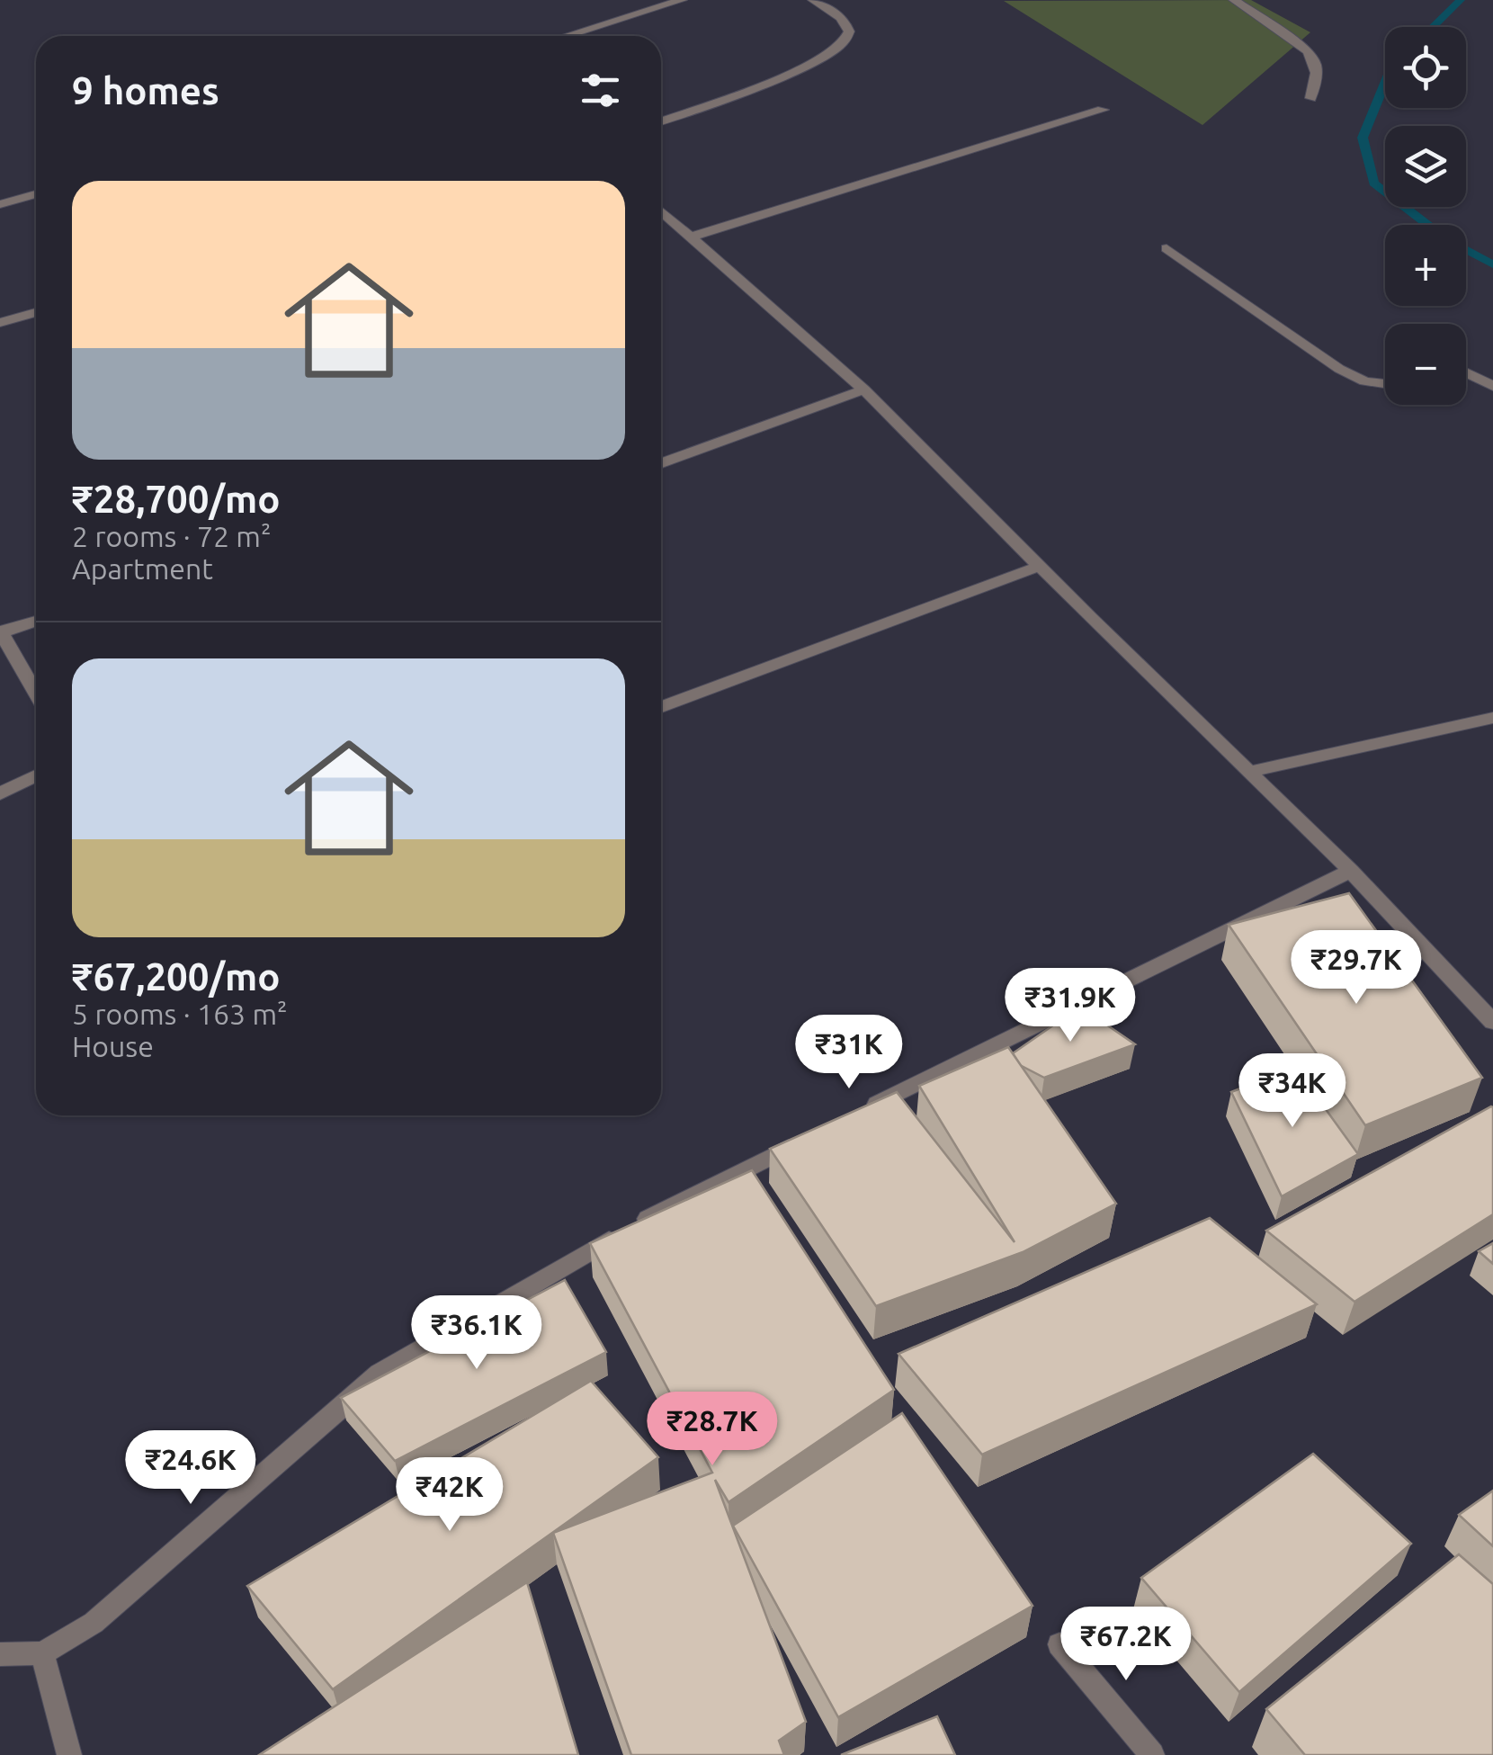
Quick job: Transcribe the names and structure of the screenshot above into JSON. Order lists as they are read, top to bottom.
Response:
{
  "page": {
    "map_buttons": ["+", "−"],
    "heading": "9 homes",
    "list": [
      {
        "name": "₹28,700/mo",
        "note": "2 rooms · 72 m² · Apartment"
      },
      {
        "name": "₹67,200/mo",
        "note": "5 rooms · 163 m² · House"
      }
    ],
    "price": [
      "₹29.7K",
      "₹31.9K",
      "₹31K",
      "₹34K",
      "₹36.1K",
      "₹28.7K",
      "₹24.6K",
      "₹42K",
      "₹67.2K"
    ]
  }
}
